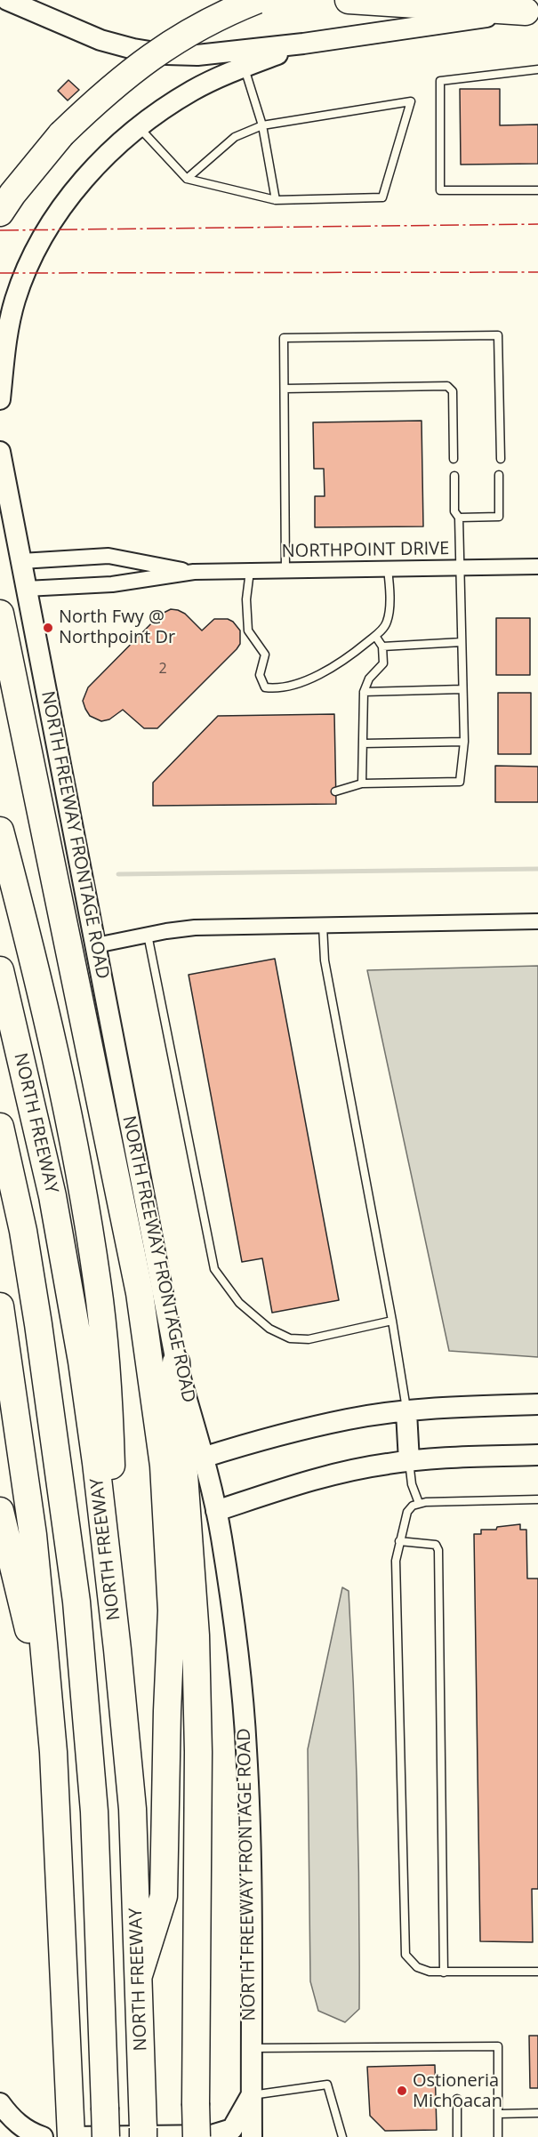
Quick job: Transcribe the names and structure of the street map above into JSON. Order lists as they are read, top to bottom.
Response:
{
  "streets": {
    "highway": ["NORTH FREEWAY"],
    "main road": ["NORTH FREEWAY FRONTAGE ROAD"],
    "street": ["NORTHPOINT DRIVE"]
  },
  "crossings": [
    ["NORTHPOINT DRIVE", "NORTH FREEWAY FRONTAGE ROAD"]
  ],
  "places": ["North Fwy @ Northpoint Dr", "Ostioneria Michoacan"],
  "house_numbers": ["2"]
}
